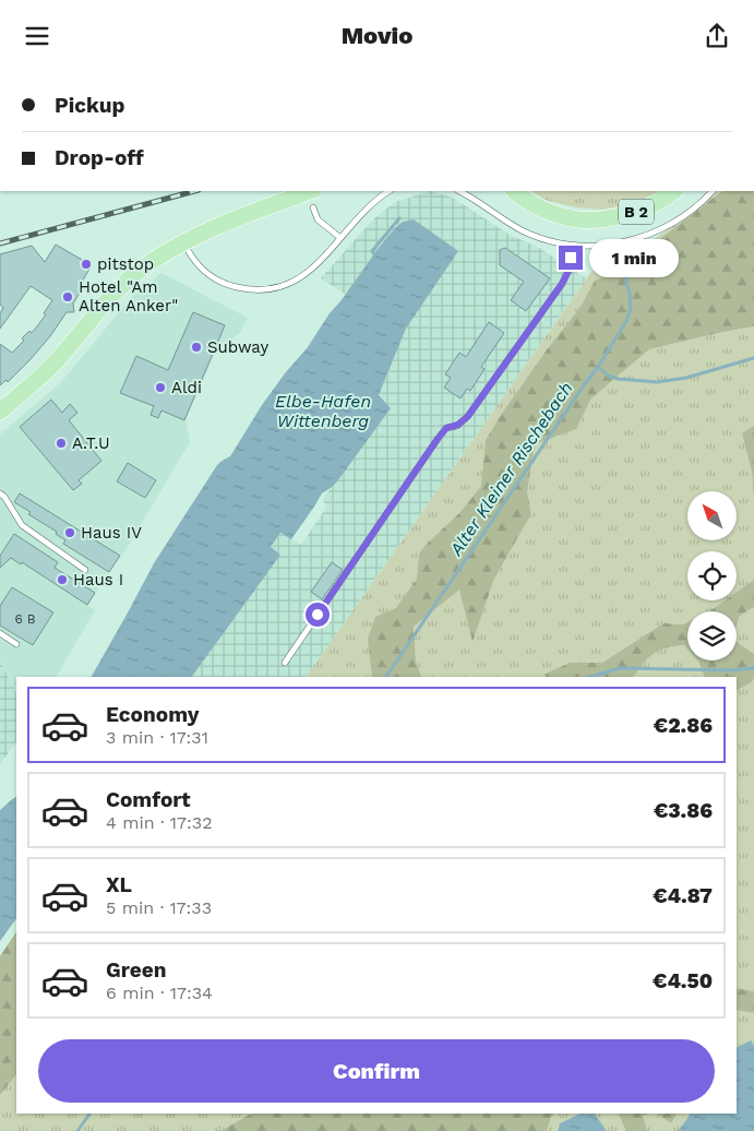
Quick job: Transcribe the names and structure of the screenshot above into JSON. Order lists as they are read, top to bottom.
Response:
{
  "streets": {
    "main road": ["B 2"]
  },
  "water": ["Elbe-Hafen Wittenberg", "Alter Kleiner Rischebach"],
  "places": [
    "pitstop",
    "Hotel \"Am Alten Anker\"",
    "Subway",
    "Aldi",
    "A.T.U",
    "Haus IV",
    "Haus I"
  ],
  "house_numbers": ["6 B"],
  "north": "top left",
  "page": {
    "header": "Movio",
    "banner": ["Pickup", "Drop-off"],
    "bubble": "1 min",
    "list": [
      {
        "name": "Economy",
        "note": "3 min · 17:31",
        "value": "€2.86"
      },
      {
        "name": "Comfort",
        "note": "4 min · 17:32",
        "value": "€3.86"
      },
      {
        "name": "XL",
        "note": "5 min · 17:33",
        "value": "€4.87"
      },
      {
        "name": "Green",
        "note": "6 min · 17:34",
        "value": "€4.50"
      }
    ],
    "buttons": "Confirm"
  }
}
